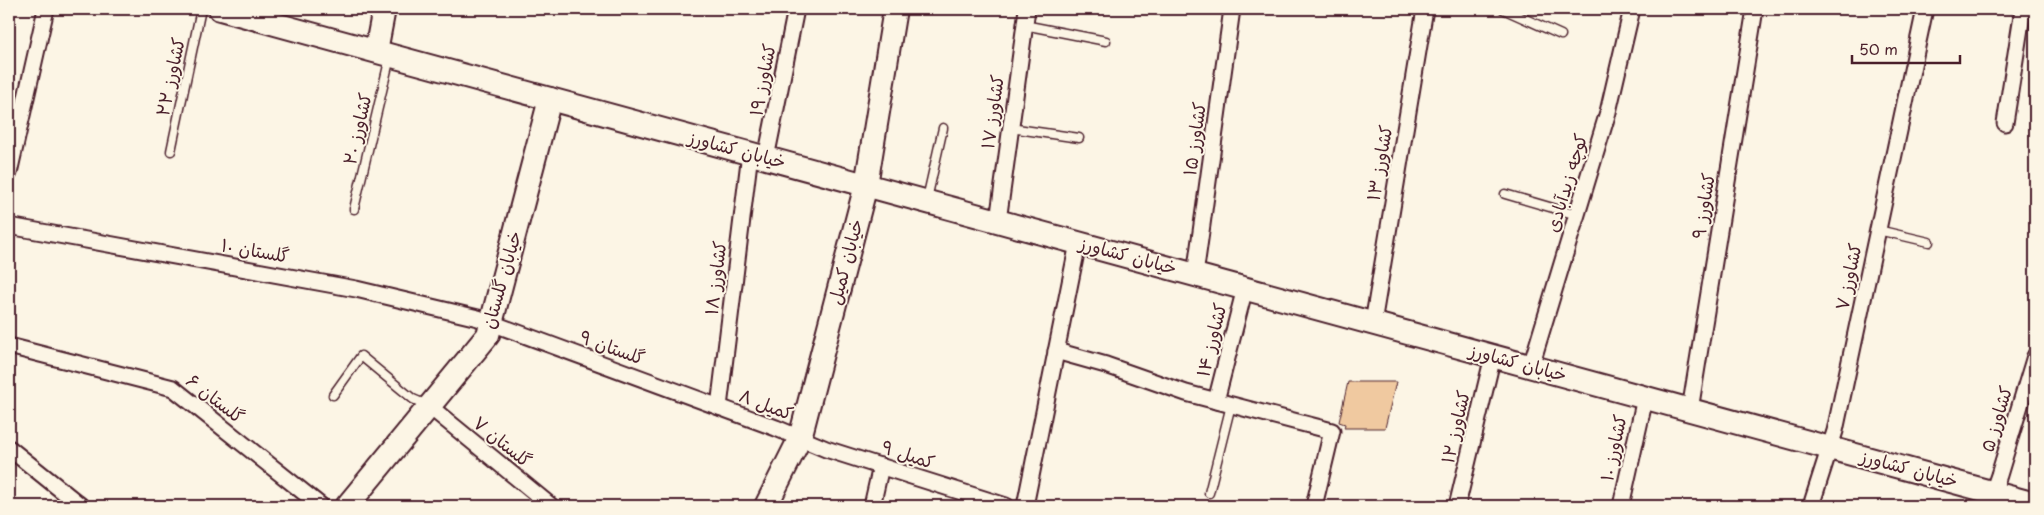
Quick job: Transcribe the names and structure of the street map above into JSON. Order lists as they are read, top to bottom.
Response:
{
  "streets": {
    "street": [
      "کشاورز ۱۹",
      "کشاورز ۱۷",
      "کشاورز ۱۵",
      "خیابان کشاورز",
      "کشاورز ۱۳",
      "کوچه زیدآبادی",
      "کشاورز ۹",
      "گلستان ۱۰",
      "خیابان کمیل",
      "کشاورز ۷",
      "کشاورز ۱۸",
      "خیابان گلستان",
      "کشاورز ۱۴",
      "گلستان ۹",
      "گلستان ۶",
      "کمیل ۸",
      "کشاورز ۵",
      "کشاورز ۱۲",
      "گلستان ۷",
      "کشاورز ۱۰",
      "کمیل ۹"
    ],
    "lane": ["کشاورز ۲۲", "کشاورز ۲۰"]
  },
  "crossings": [
    ["کشاورز ۱۹", "خیابان کشاورز"],
    ["کشاورز ۱۹", "کشاورز ۱۸"],
    ["کشاورز ۱۷", "خیابان کشاورز"],
    ["کشاورز ۲۰", "خیابان کشاورز"],
    ["کشاورز ۱۵", "خیابان کشاورز"],
    ["خیابان کشاورز", "کشاورز ۱۳"],
    ["خیابان کشاورز", "کوچه زیدآبادی"],
    ["خیابان کشاورز", "کشاورز ۹"],
    ["خیابان کشاورز", "خیابان کمیل"],
    ["خیابان کشاورز", "کشاورز ۷"],
    ["خیابان کشاورز", "کشاورز ۱۸"],
    ["خیابان کشاورز", "خیابان گلستان"],
    ["خیابان کشاورز", "کشاورز ۱۴"],
    ["خیابان کشاورز", "کشاورز ۵"],
    ["خیابان کشاورز", "کشاورز ۱۲"],
    ["خیابان کشاورز", "کشاورز ۱۰"],
    ["گلستان ۱۰", "خیابان گلستان"],
    ["گلستان ۱۰", "گلستان ۹"],
    ["خیابان کمیل", "کمیل ۸"],
    ["خیابان کمیل", "کمیل ۹"],
    ["کشاورز ۱۸", "گلستان ۹"],
    ["کشاورز ۱۸", "کمیل ۸"],
    ["خیابان گلستان", "گلستان ۹"],
    ["خیابان گلستان", "گلستان ۷"],
    ["گلستان ۹", "کمیل ۸"],
    ["کمیل ۸", "کمیل ۹"]
  ],
  "scale_bar": "50 m"
}
